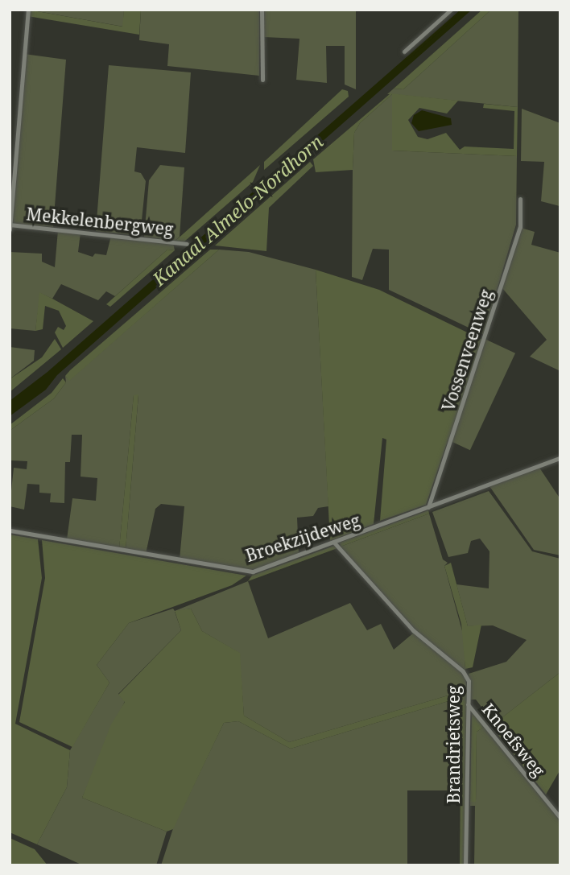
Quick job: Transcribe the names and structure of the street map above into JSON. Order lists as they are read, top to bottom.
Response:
{
  "streets": {
    "street": [
      "Mekkelenbergweg",
      "Vossenveenweg",
      "Broekzijdeweg",
      "Knoefsweg",
      "Brandrietsweg"
    ]
  },
  "crossings": [
    ["Vossenveenweg", "Broekzijdeweg"],
    ["Broekzijdeweg", "Brandrietsweg"],
    ["Knoefsweg", "Brandrietsweg"]
  ],
  "water": ["Kanaal Almelo-Nordhorn"]
}
